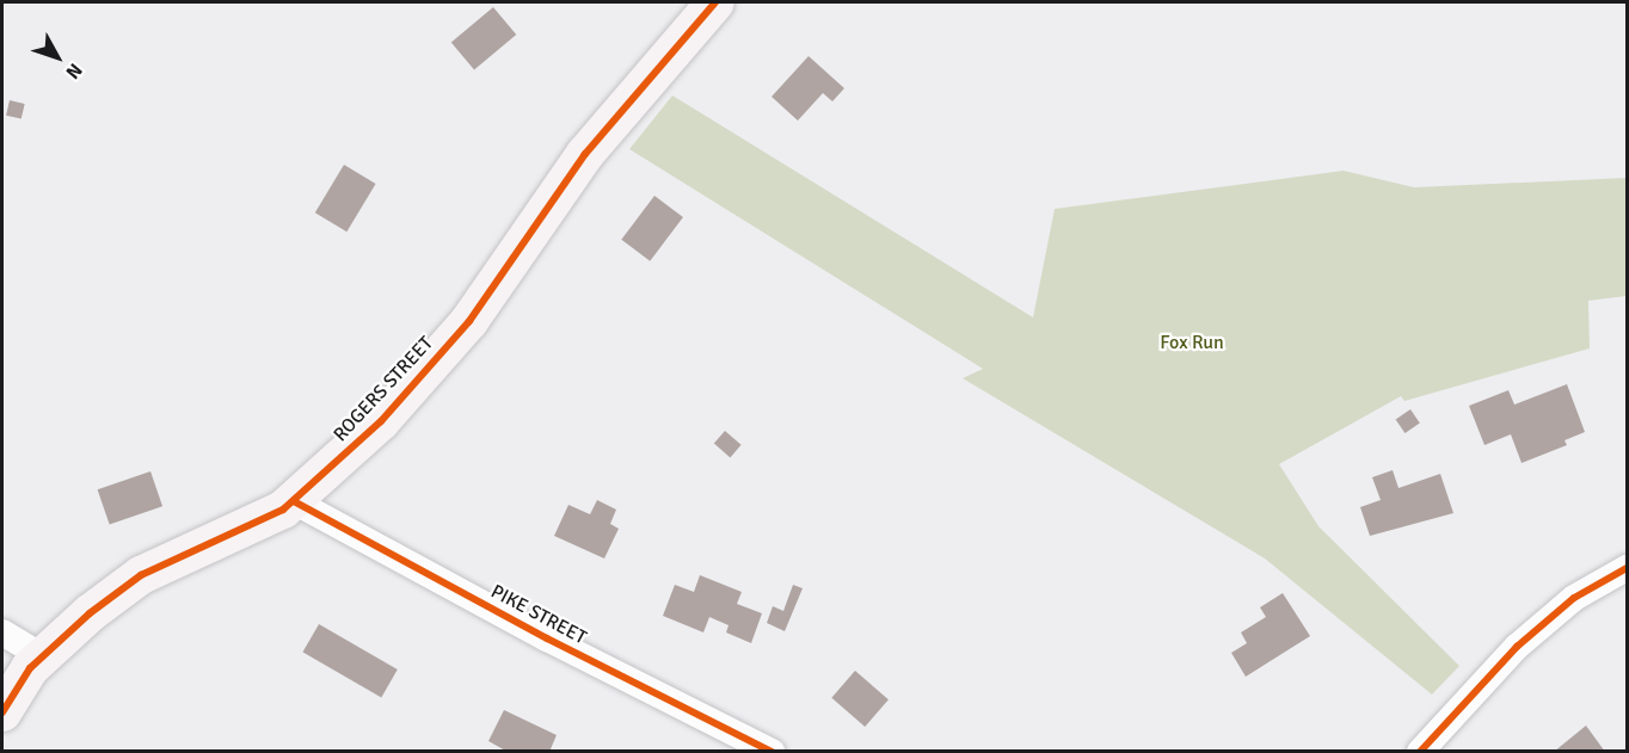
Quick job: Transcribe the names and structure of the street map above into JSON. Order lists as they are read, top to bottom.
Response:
{
  "streets": {
    "street": ["ROGERS STREET", "PIKE STREET"]
  },
  "crossings": [
    ["ROGERS STREET", "PIKE STREET"]
  ],
  "parks": ["Fox Run"],
  "north": "bottom right"
}
